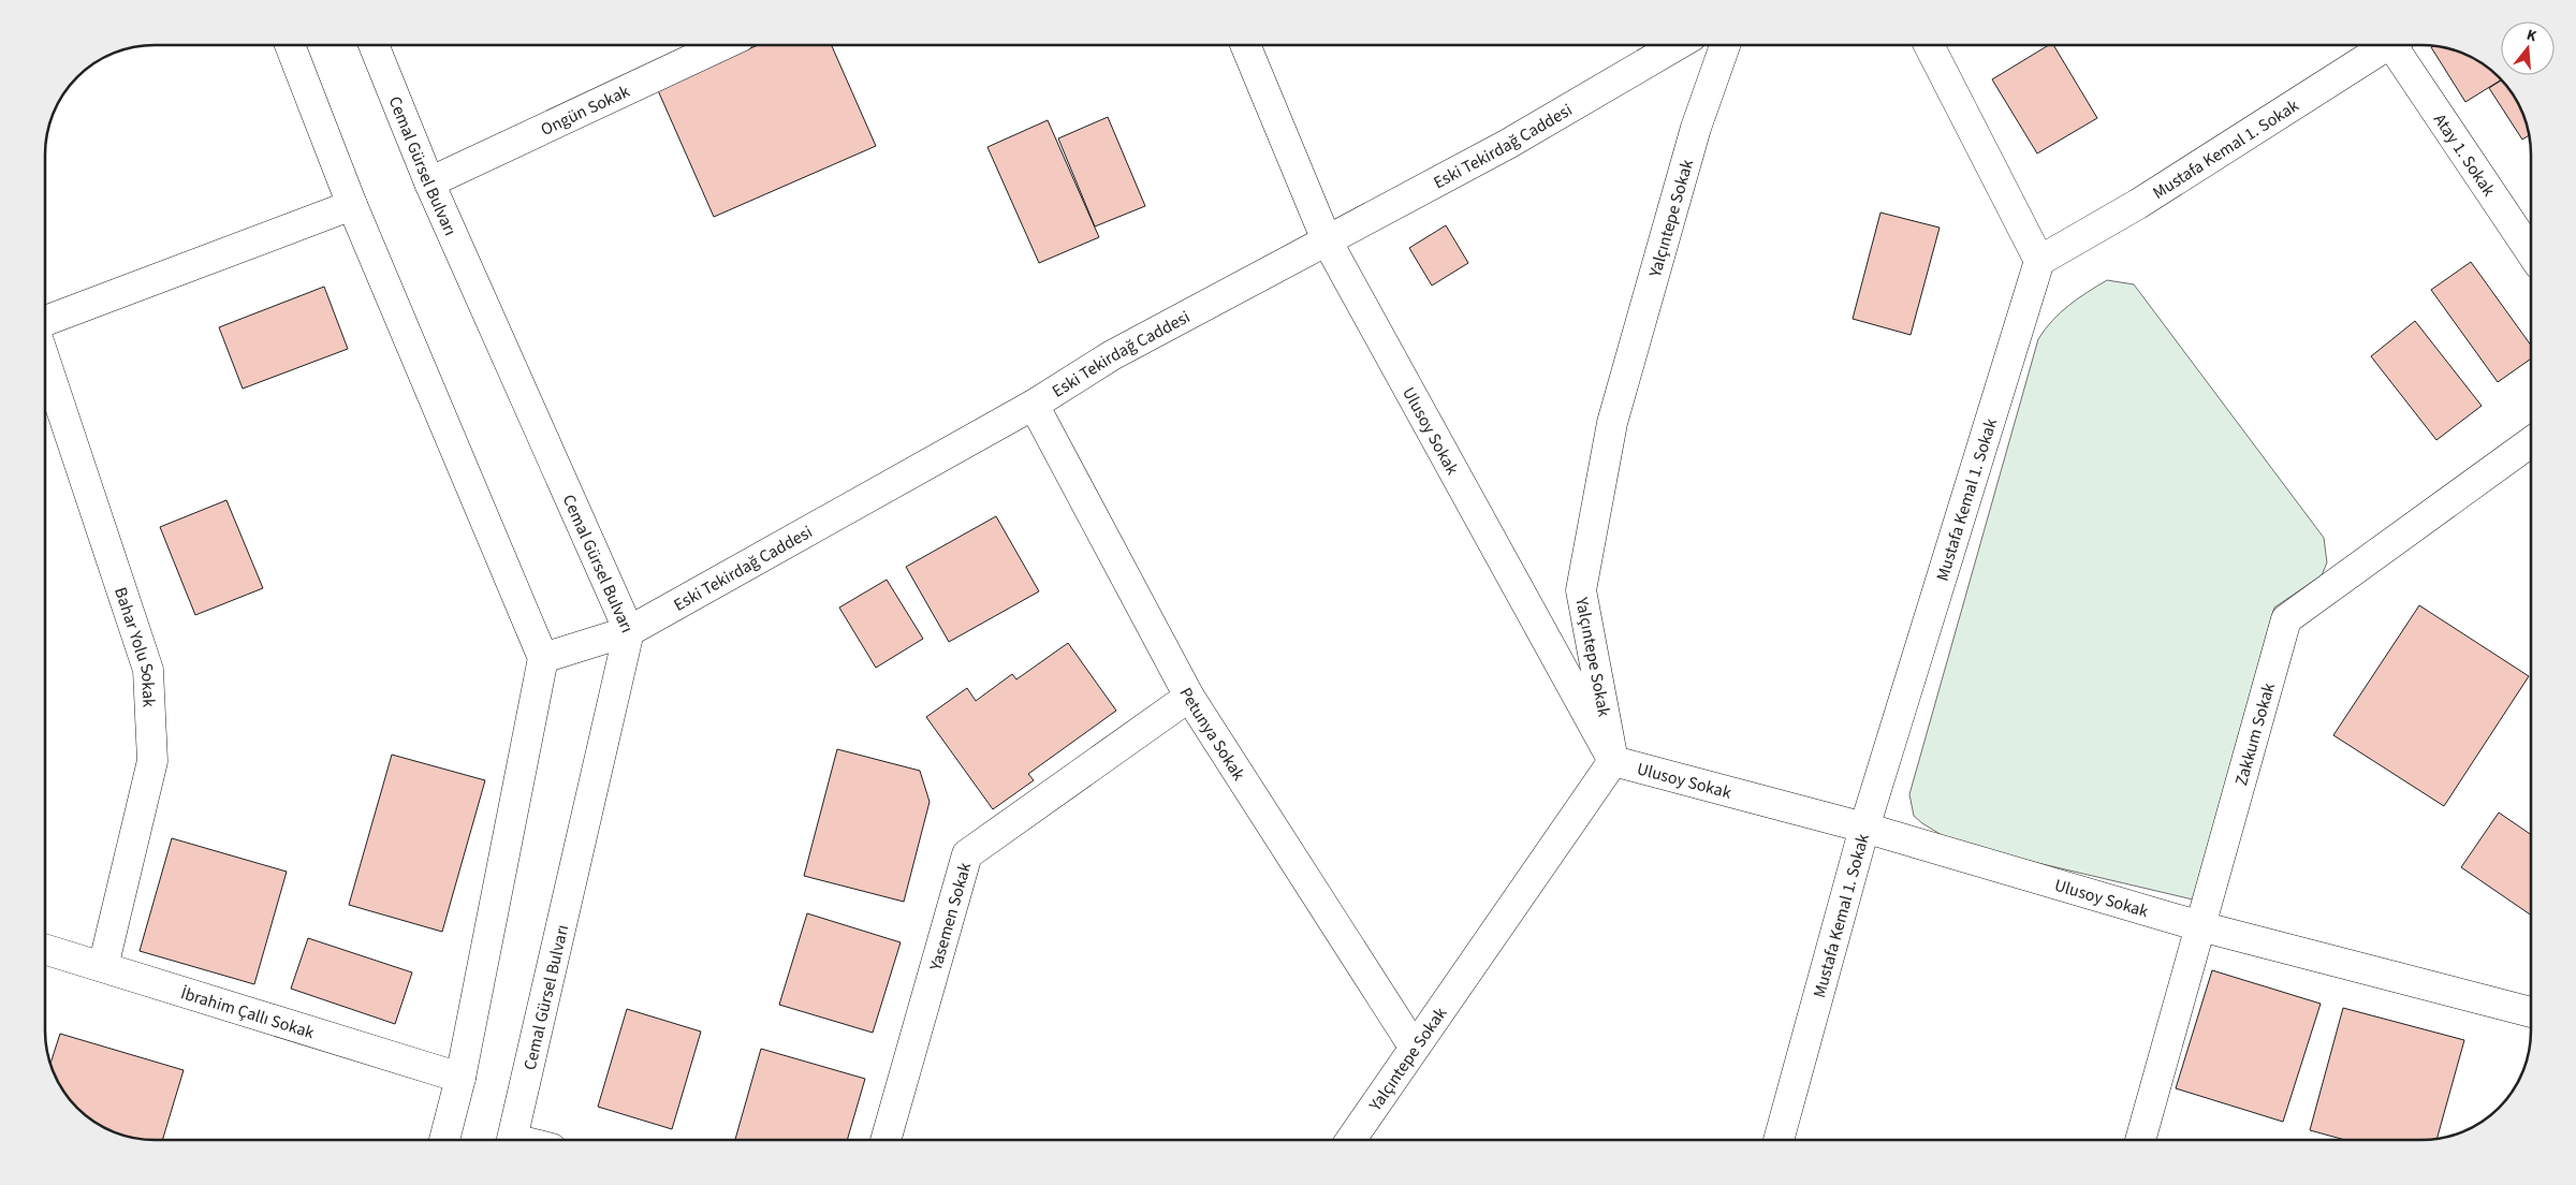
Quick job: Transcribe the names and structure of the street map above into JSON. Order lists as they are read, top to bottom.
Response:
{
  "streets": {
    "street": [
      "Ongün Sokak",
      "Eski Tekirdağ Caddesi",
      "Mustafa Kemal 1. Sokak",
      "Atay 1. Sokak",
      "Cemal Gürsel Bulvarı",
      "Yalçıntepe Sokak",
      "Ulusoy Sokak",
      "Bahar Yolu Sokak",
      "Petunya Sokak",
      "Zakkum Sokak",
      "Yasemen Sokak",
      "İbrahim Çallı Sokak"
    ]
  },
  "crossings": [
    ["Ongün Sokak", "Cemal Gürsel Bulvarı"],
    ["Eski Tekirdağ Caddesi", "Cemal Gürsel Bulvarı"],
    ["Eski Tekirdağ Caddesi", "Ulusoy Sokak"],
    ["Eski Tekirdağ Caddesi", "Petunya Sokak"],
    ["Mustafa Kemal 1. Sokak", "Ulusoy Sokak"],
    ["Yalçıntepe Sokak", "Ulusoy Sokak"],
    ["Yalçıntepe Sokak", "Petunya Sokak"],
    ["Ulusoy Sokak", "Zakkum Sokak"],
    ["Bahar Yolu Sokak", "İbrahim Çallı Sokak"],
    ["Petunya Sokak", "Yasemen Sokak"]
  ],
  "north": "top"
}
